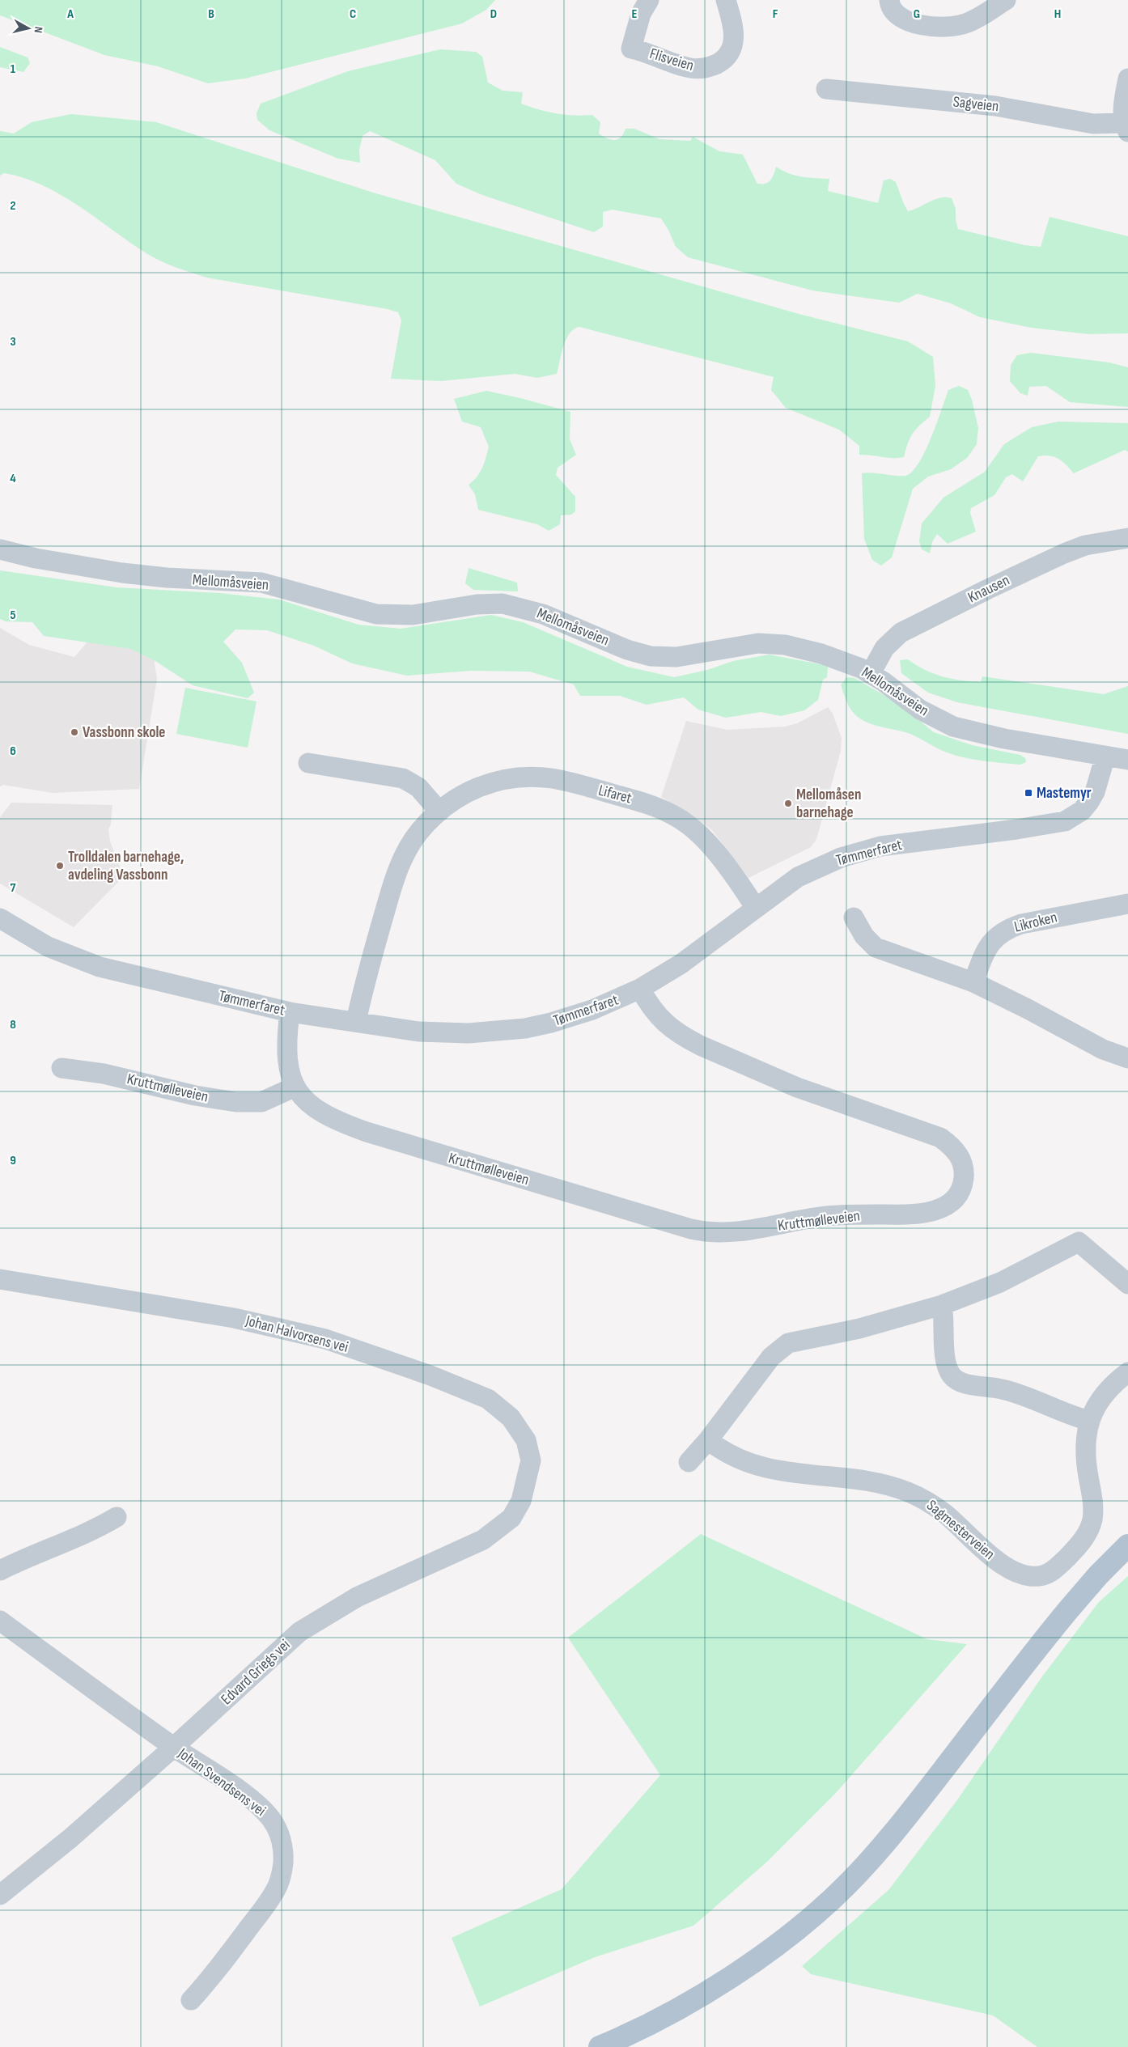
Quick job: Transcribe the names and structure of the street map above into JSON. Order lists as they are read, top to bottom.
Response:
{
  "streets": {
    "street": [
      "Flisveien",
      "Sagveien",
      "Mellomåsveien",
      "Knausen",
      "Lifaret",
      "Tømmerfaret",
      "Likroken",
      "Kruttmølleveien",
      "Johan Halvorsens vei",
      "Sagmesterveien",
      "Edvard Griegs vei",
      "Johan Svendsens vei"
    ]
  },
  "crossings": [
    ["Mellomåsveien", "Knausen"],
    ["Mellomåsveien", "Tømmerfaret"],
    ["Lifaret", "Tømmerfaret"],
    ["Tømmerfaret", "Kruttmølleveien"],
    ["Johan Halvorsens vei", "Edvard Griegs vei"],
    ["Edvard Griegs vei", "Johan Svendsens vei"]
  ],
  "places": {
    "other": ["Vassbonn skole", "Mellomåsen barnehage", "Trolldalen barnehage, avdeling Vassbonn"],
    "transit": ["Mastemyr"]
  },
  "north": "right",
  "grid": {
    "columns": [
      "A",
      "B",
      "C",
      "D",
      "E",
      "F",
      "G",
      "H"
    ],
    "rows": [
      "1",
      "2",
      "3",
      "4",
      "5",
      "6",
      "7",
      "8",
      "9"
    ]
  }
}
